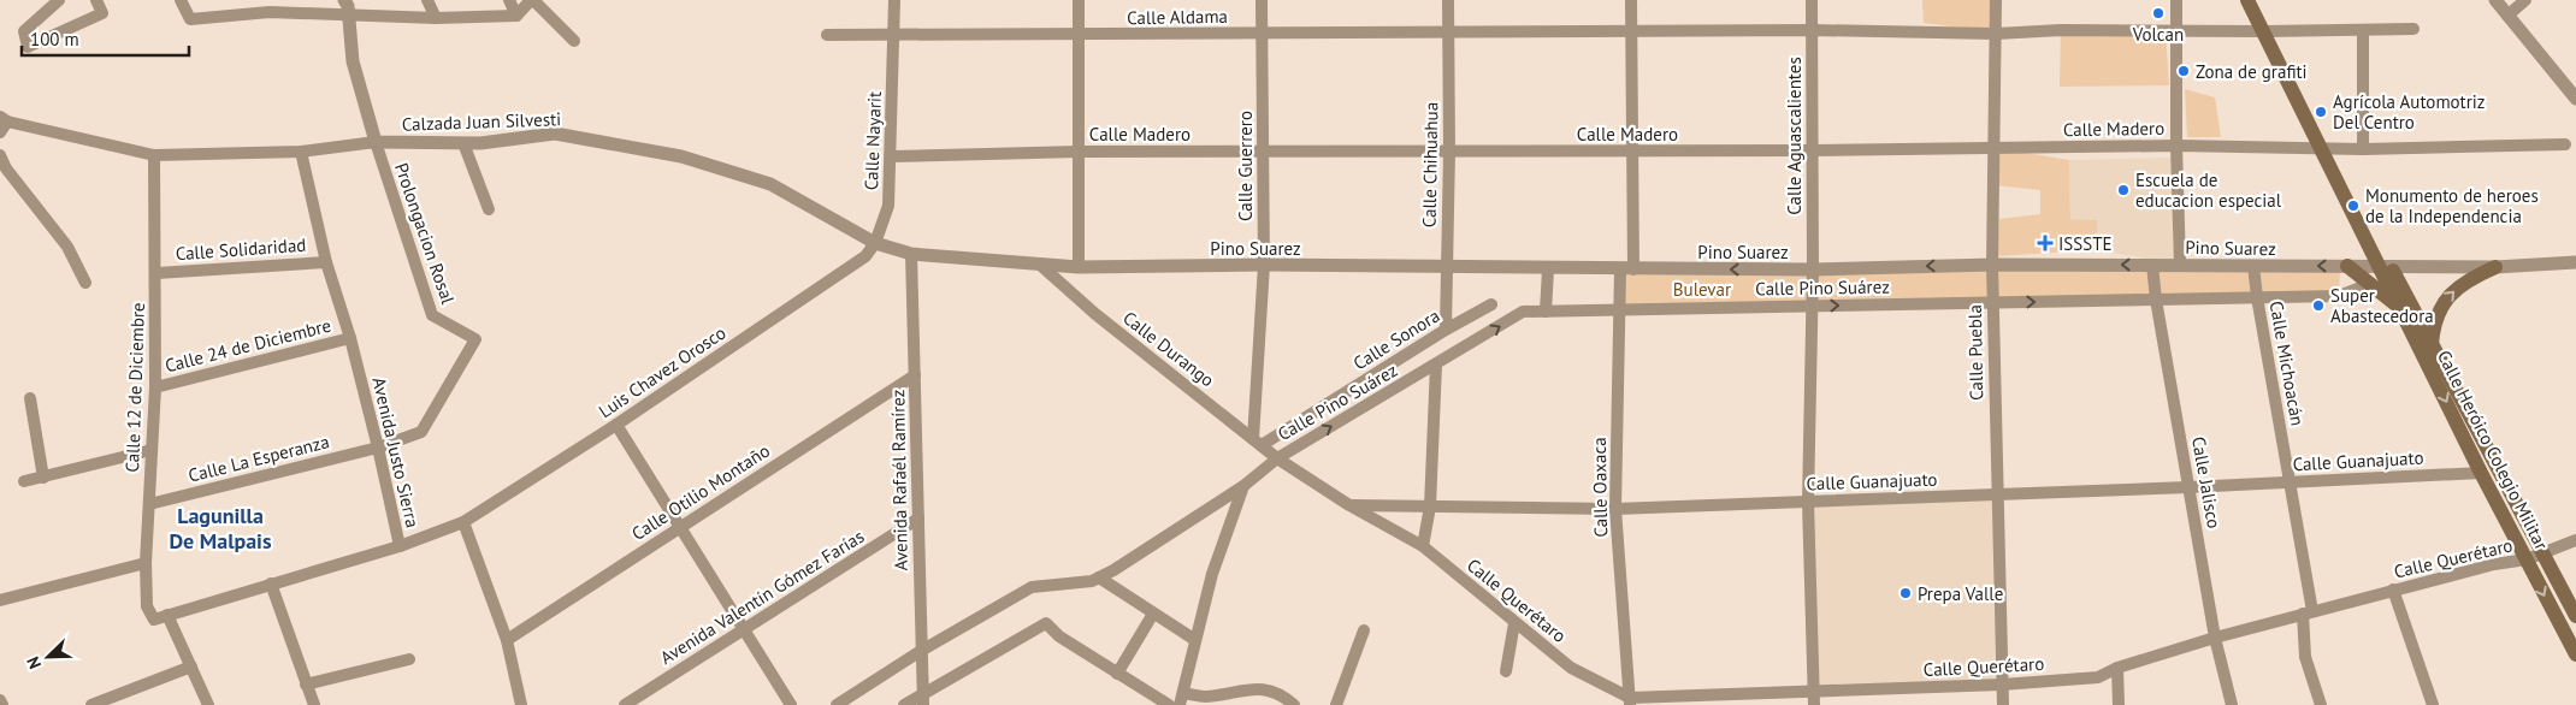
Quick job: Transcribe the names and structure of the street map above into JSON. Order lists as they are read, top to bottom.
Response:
{
  "streets": {
    "main road": ["Calle Heróico Colegio Militar"],
    "street": [
      "Calle Aldama",
      "Calzada Juan Silvesti",
      "Calle Madero",
      "Calle Aguascalientes",
      "Calle Nayarit",
      "Calle Chihuahua",
      "Calle Guerrero",
      "Prolongacion Rosal",
      "Pino Suarez",
      "Calle Solidaridad",
      "Calle Pino Suárez",
      "Calle Sonora",
      "Calle 24 de Diciembre",
      "Calle Durango",
      "Calle Puebla",
      "Calle Michoacán",
      "Luis Chavez Orosco",
      "Calle 12 de Diciembre",
      "Avenida Justo Sierra",
      "Calle La Esperanza",
      "Calle Guanajuato",
      "Avenida Rafaél Ramírez",
      "Calle Jalisco",
      "Calle Oaxaca",
      "Calle Otilio Montaño",
      "Calle Querétaro",
      "Avenida Valentín Gómez Farías"
    ]
  },
  "crossings": [
    ["Calle Aldama", "Calle Aguascalientes"],
    ["Calle Aldama", "Calle Nayarit"],
    ["Calle Aldama", "Calle Chihuahua"],
    ["Calle Aldama", "Calle Guerrero"],
    ["Calle Aldama", "Calle Puebla"],
    ["Calle Aldama", "Calle Heróico Colegio Militar"],
    ["Calle Aldama", "Calle Oaxaca"],
    ["Calzada Juan Silvesti", "Calle Nayarit"],
    ["Calzada Juan Silvesti", "Prolongacion Rosal"],
    ["Calzada Juan Silvesti", "Pino Suarez"],
    ["Calzada Juan Silvesti", "Luis Chavez Orosco"],
    ["Calzada Juan Silvesti", "Calle 12 de Diciembre"],
    ["Calzada Juan Silvesti", "Avenida Justo Sierra"],
    ["Calzada Juan Silvesti", "Avenida Rafaél Ramírez"],
    ["Calle Madero", "Calle Aguascalientes"],
    ["Calle Madero", "Calle Nayarit"],
    ["Calle Madero", "Calle Chihuahua"],
    ["Calle Madero", "Calle Guerrero"],
    ["Calle Madero", "Calle Puebla"],
    ["Calle Madero", "Calle Heróico Colegio Militar"],
    ["Calle Madero", "Calle Oaxaca"],
    ["Calle Aguascalientes", "Pino Suarez"],
    ["Calle Aguascalientes", "Calle Pino Suárez"],
    ["Calle Aguascalientes", "Calle Guanajuato"],
    ["Calle Aguascalientes", "Calle Querétaro"],
    ["Calle Nayarit", "Luis Chavez Orosco"],
    ["Calle Chihuahua", "Pino Suarez"],
    ["Calle Chihuahua", "Calle Sonora"],
    ["Calle Guerrero", "Pino Suarez"],
    ["Calle Guerrero", "Calle Sonora"],
    ["Calle Guerrero", "Calle Durango"],
    ["Prolongacion Rosal", "Avenida Justo Sierra"],
    ["Prolongacion Rosal", "Calle La Esperanza"],
    ["Pino Suarez", "Calle Durango"],
    ["Pino Suarez", "Calle Puebla"],
    ["Pino Suarez", "Calle Michoacán"],
    ["Pino Suarez", "Calle Heróico Colegio Militar"],
    ["Pino Suarez", "Avenida Rafaél Ramírez"],
    ["Pino Suarez", "Calle Jalisco"],
    ["Pino Suarez", "Calle Oaxaca"],
    ["Calle Solidaridad", "Calle 12 de Diciembre"],
    ["Calle Solidaridad", "Avenida Justo Sierra"],
    ["Calle Pino Suárez", "Calle Durango"],
    ["Calle Pino Suárez", "Calle Puebla"],
    ["Calle Pino Suárez", "Calle Michoacán"],
    ["Calle Pino Suárez", "Calle Jalisco"],
    ["Calle Pino Suárez", "Calle Oaxaca"],
    ["Calle Sonora", "Calle Durango"],
    ["Calle 24 de Diciembre", "Calle 12 de Diciembre"],
    ["Calle 24 de Diciembre", "Avenida Justo Sierra"],
    ["Calle Puebla", "Calle Guanajuato"],
    ["Calle Puebla", "Calle Querétaro"],
    ["Calle Michoacán", "Calle Guanajuato"],
    ["Calle Michoacán", "Calle Querétaro"],
    ["Luis Chavez Orosco", "Avenida Justo Sierra"],
    ["Calle 12 de Diciembre", "Calle La Esperanza"],
    ["Calle Heróico Colegio Militar", "Calle Guanajuato"],
    ["Calle Heróico Colegio Militar", "Calle Querétaro"],
    ["Avenida Justo Sierra", "Calle La Esperanza"],
    ["Calle Guanajuato", "Calle Jalisco"],
    ["Calle Guanajuato", "Calle Oaxaca"],
    ["Calle Guanajuato", "Calle Querétaro"],
    ["Avenida Rafaél Ramírez", "Calle Otilio Montaño"],
    ["Avenida Rafaél Ramírez", "Avenida Valentín Gómez Farías"],
    ["Calle Jalisco", "Calle Querétaro"],
    ["Calle Oaxaca", "Calle Querétaro"]
  ],
  "one_way": ["Pino Suarez", "Calle Pino Suárez"],
  "districts": ["Lagunilla De Malpais"],
  "parks": ["Bulevar"],
  "places": {
    "other": [
      "Volcan",
      "Zona de grafiti",
      "Agrícola Automotriz Del Centro",
      "Escuela de educacion especial",
      "Monumento de heroes de la Independencia",
      "Super Abastecedora",
      "Prepa Valle"
    ],
    "health": ["ISSSTE"]
  },
  "scale_bar": "100 m",
  "north": "bottom left"
}
